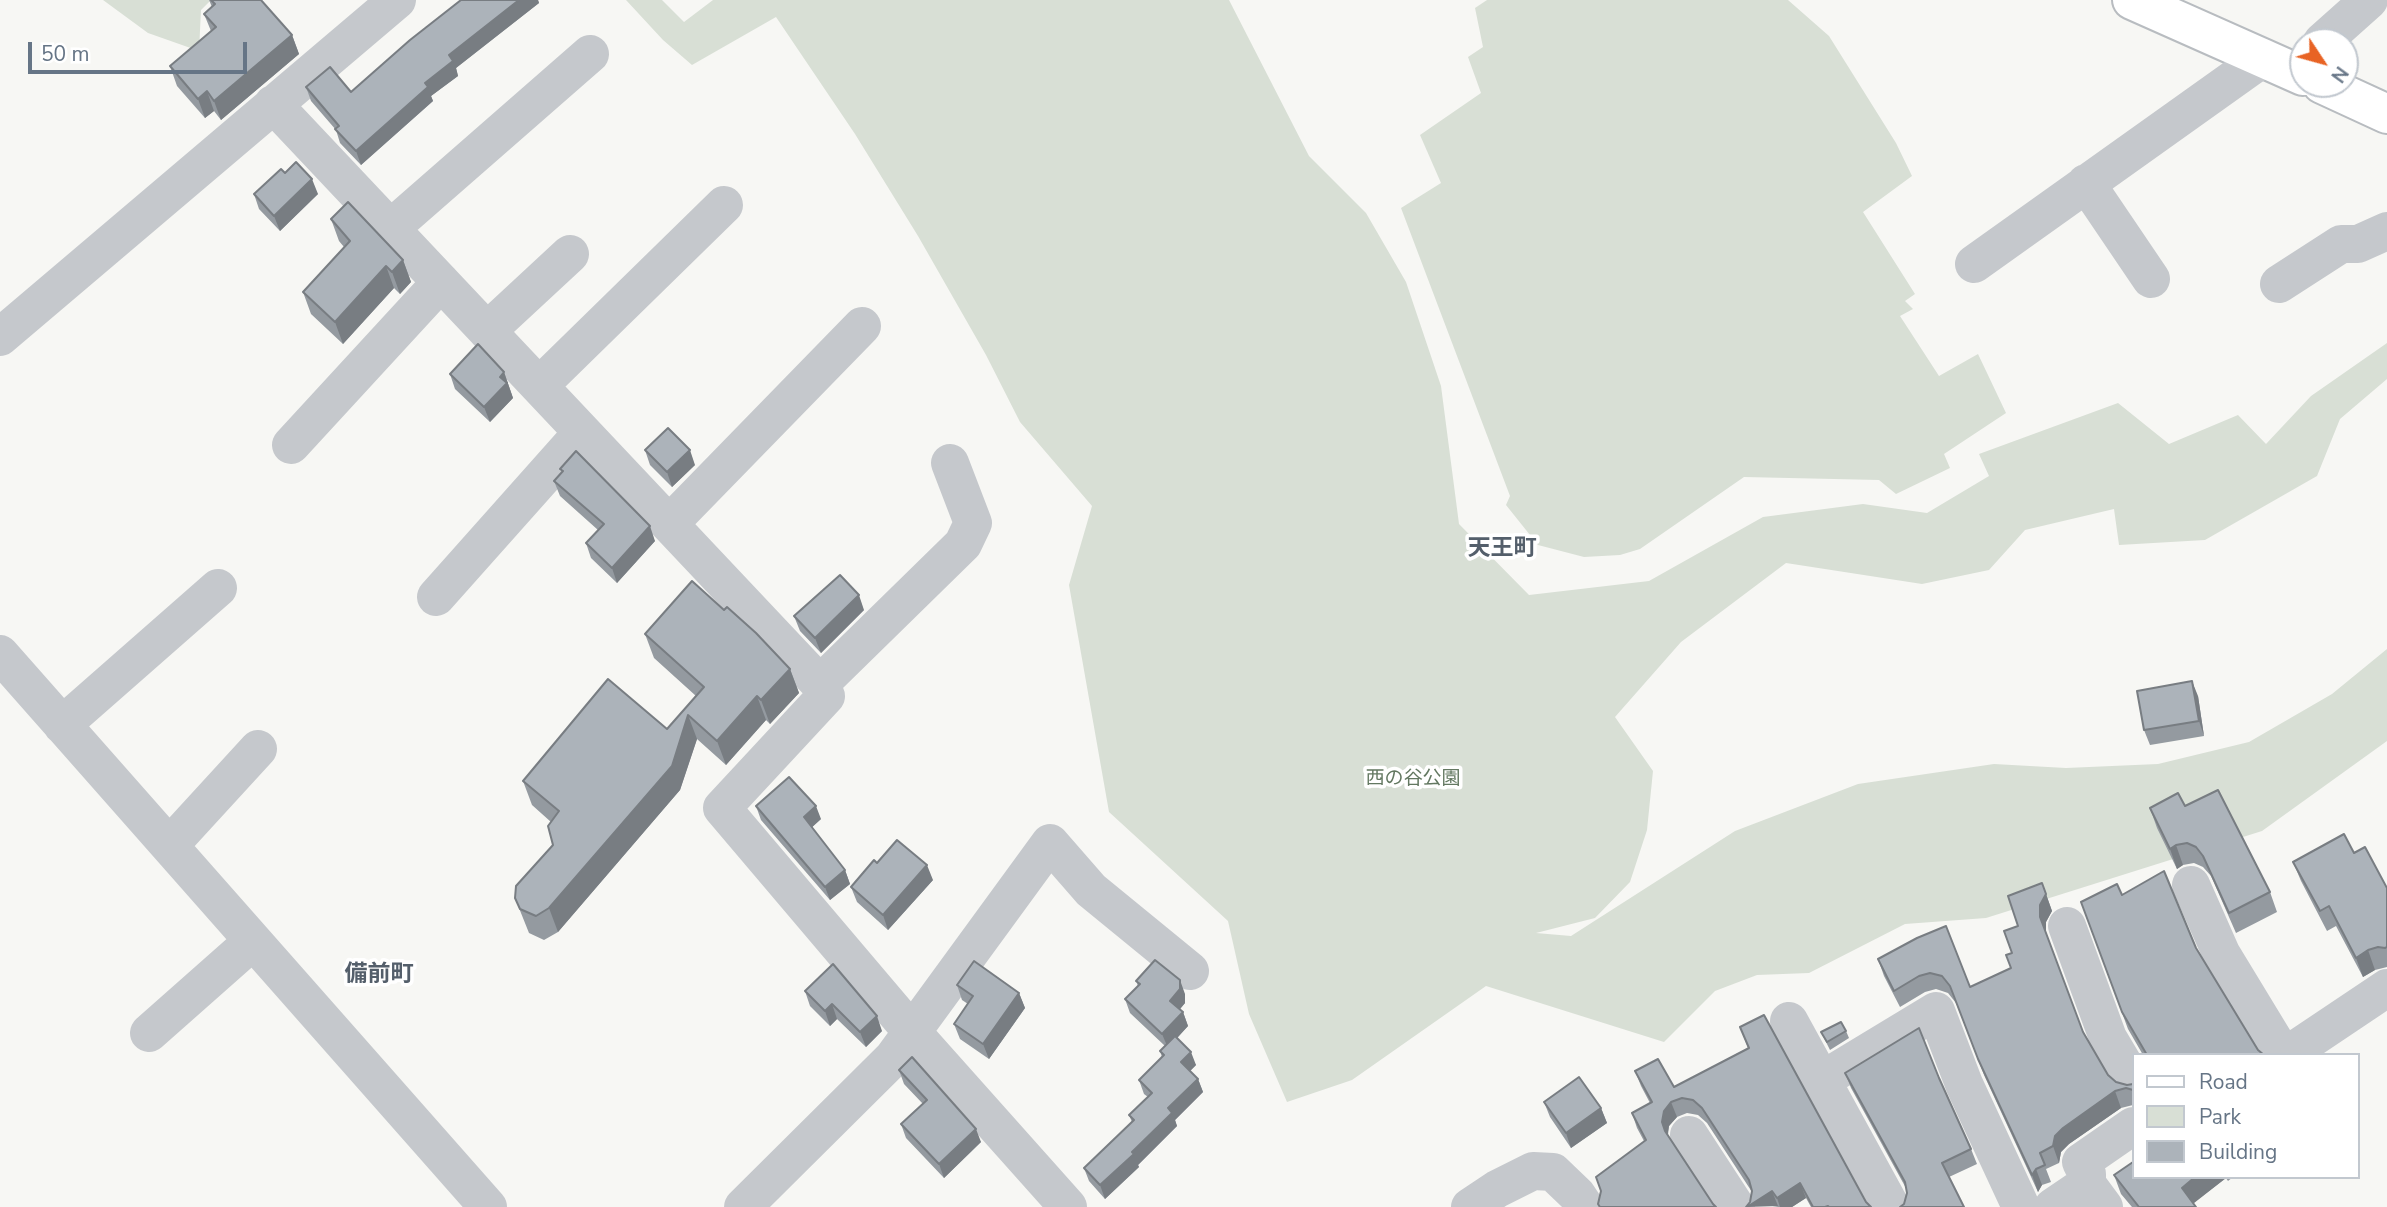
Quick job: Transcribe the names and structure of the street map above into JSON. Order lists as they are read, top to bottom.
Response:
{
  "districts": ["天王町", "備前町"],
  "parks": ["西の谷公園"],
  "legend": ["Road", "Park", "Building"],
  "scale_bar": "50 m",
  "north": "bottom right"
}
